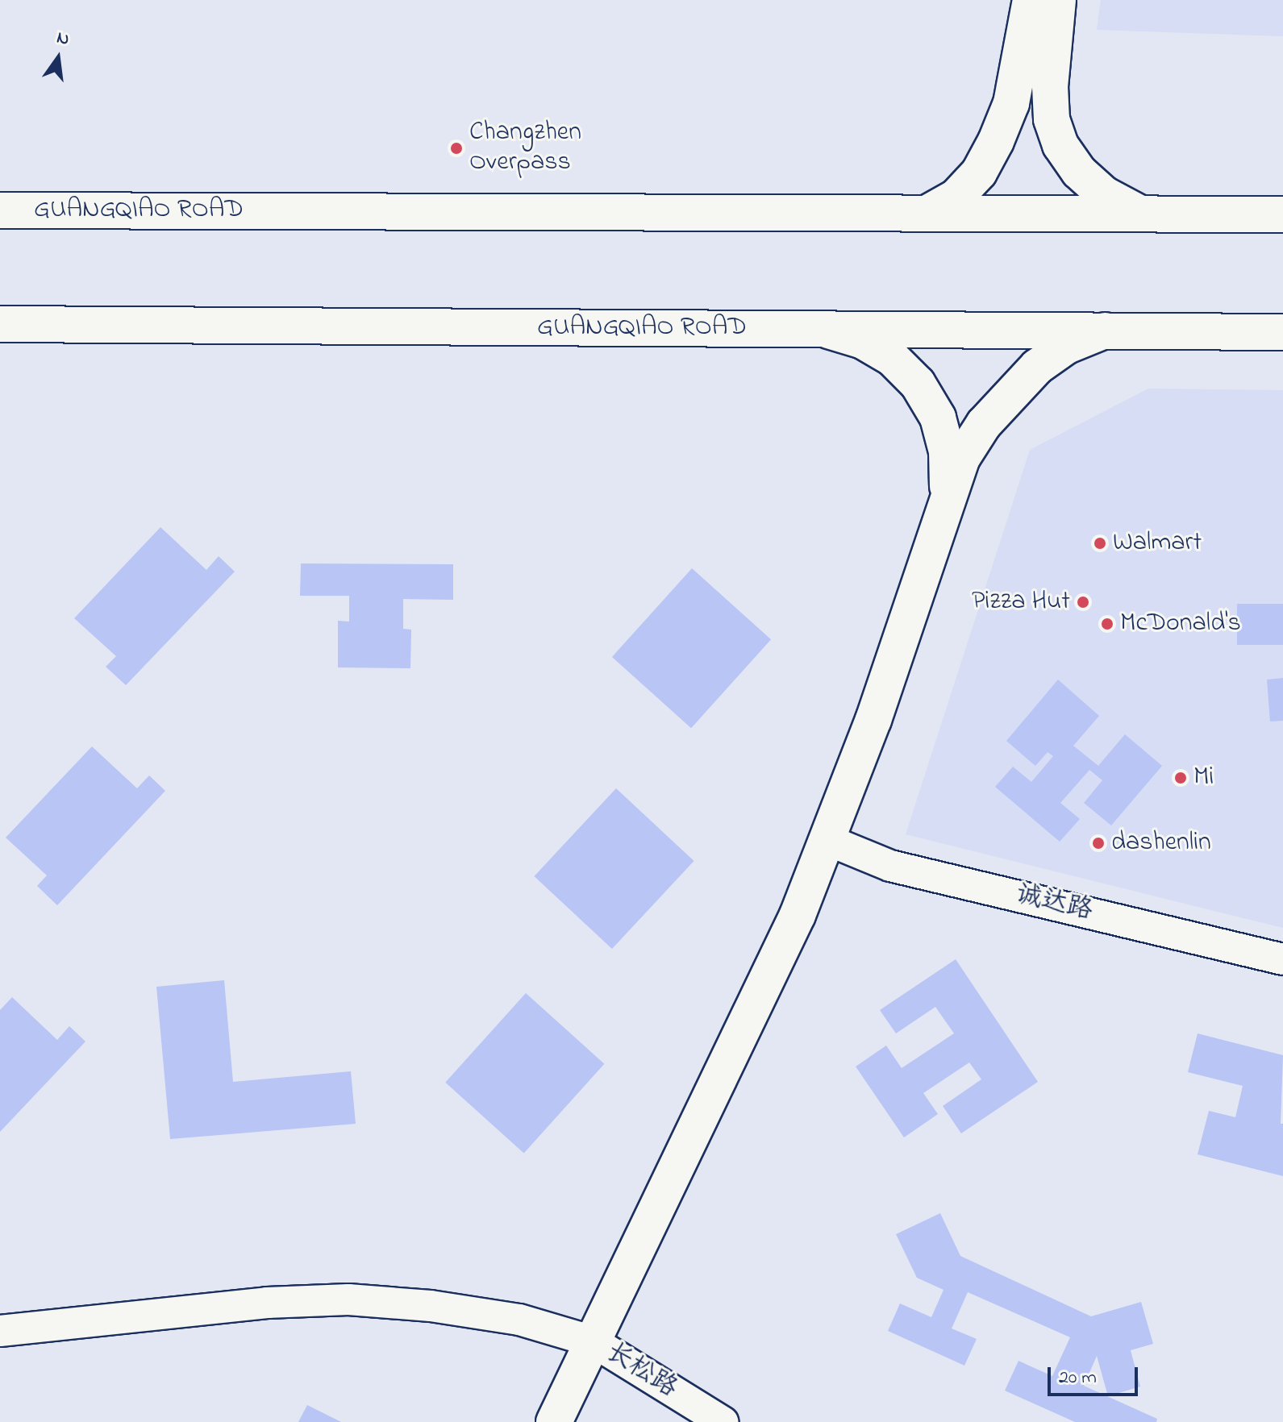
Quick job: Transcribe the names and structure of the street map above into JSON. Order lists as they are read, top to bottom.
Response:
{
  "streets": {
    "main road": ["GUANGQIAO ROAD"],
    "street": ["诚达路", "长松路"]
  },
  "places": [
    "Changzhen Overpass",
    "Walmart",
    "Pizza Hut",
    "McDonald's",
    "Mi",
    "dashenlin"
  ],
  "scale_bar": "20 m",
  "north": "top"
}
